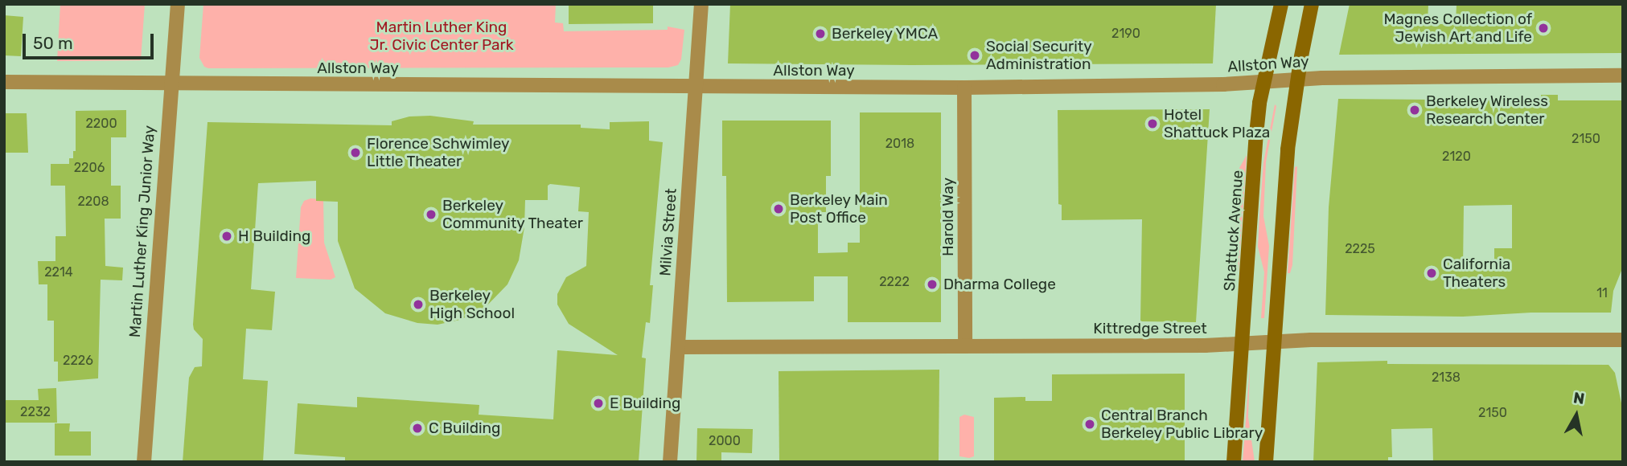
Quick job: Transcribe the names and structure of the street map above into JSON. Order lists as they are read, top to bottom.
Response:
{
  "streets": {
    "main road": ["Shattuck Avenue"],
    "street": [
      "Allston Way",
      "Harold Way",
      "Martin Luther King Junior Way",
      "Milvia Street",
      "Kittredge Street"
    ]
  },
  "crossings": [
    ["Allston Way", "Harold Way"],
    ["Allston Way", "Shattuck Avenue"],
    ["Allston Way", "Martin Luther King Junior Way"],
    ["Allston Way", "Milvia Street"],
    ["Harold Way", "Kittredge Street"],
    ["Shattuck Avenue", "Kittredge Street"],
    ["Milvia Street", "Kittredge Street"]
  ],
  "parks": ["Martin Luther King Jr. Civic Center Park"],
  "places": [
    "Magnes Collection of Jewish Art and Life",
    "Berkeley YMCA",
    "Social Security Administration",
    "Berkeley Wireless Research Center",
    "Hotel Shattuck Plaza",
    "Florence Schwimley Little Theater",
    "Berkeley Main Post Office",
    "Berkeley Community Theater",
    "H Building",
    "California Theaters",
    "Dharma College",
    "Berkeley High School",
    "E Building",
    "Central Branch Berkeley Public Library",
    "C Building"
  ],
  "house_numbers": [
    "2190",
    "2200",
    "2150",
    "2018",
    "2120",
    "2206",
    "2208",
    "2225",
    "2214",
    "2222",
    "11",
    "2226",
    "2138",
    "2232",
    "2150",
    "2000"
  ],
  "scale_bar": "50 m",
  "north": "top"
}
